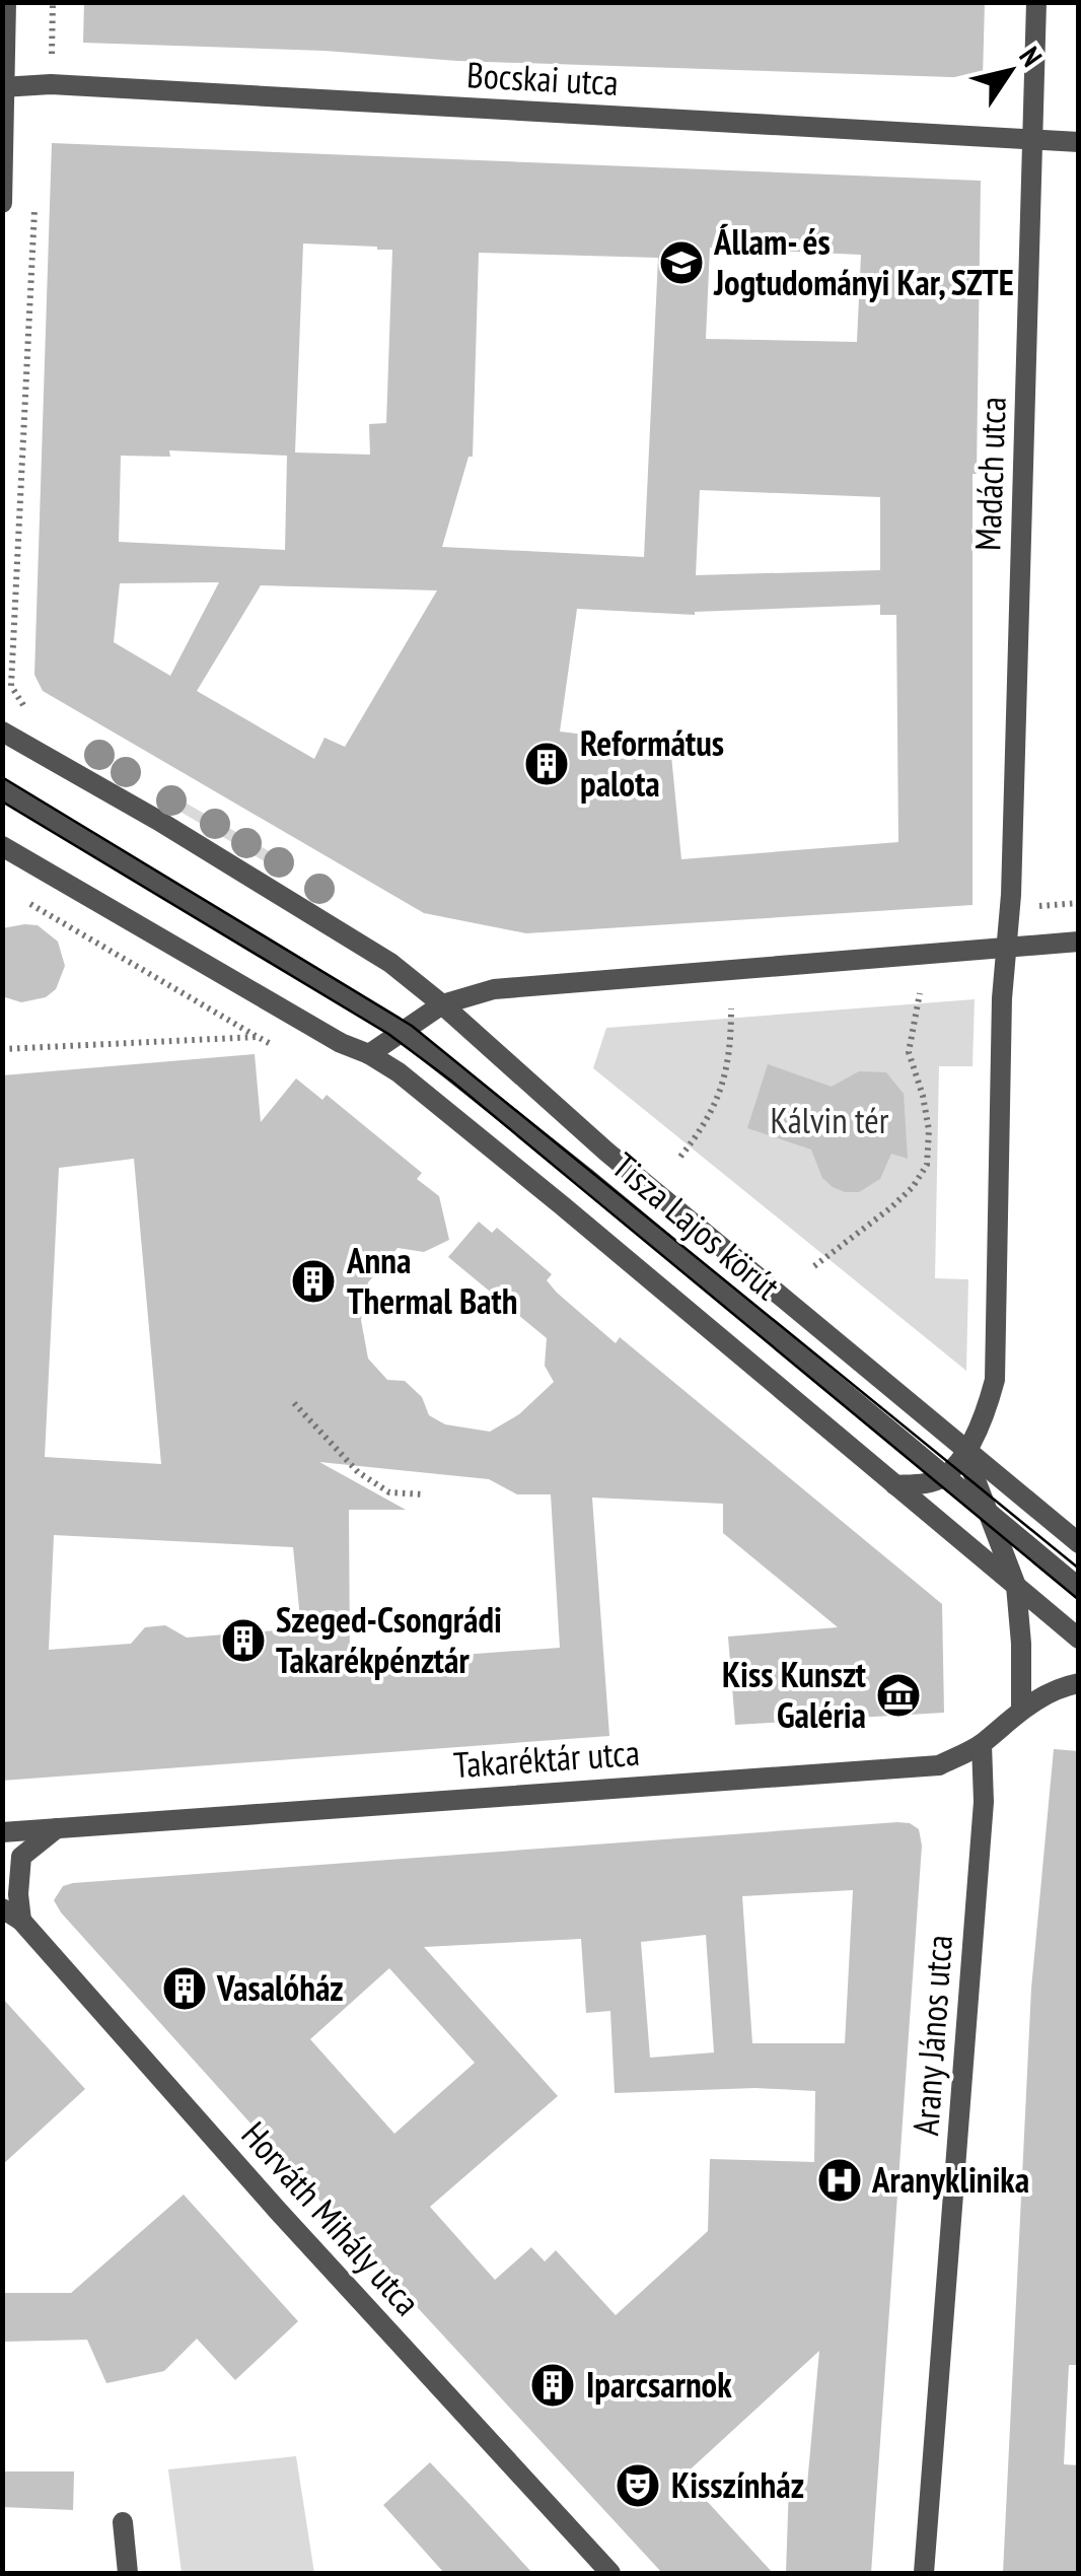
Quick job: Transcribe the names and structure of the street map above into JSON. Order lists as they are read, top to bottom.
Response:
{
  "streets": {
    "street": [
      "Bocskai utca",
      "Madách utca",
      "Tisza Lajos körút",
      "Takaréktár utca",
      "Arany János utca",
      "Horváth Mihály utca"
    ]
  },
  "crossings": [
    ["Bocskai utca", "Madách utca"],
    ["Takaréktár utca", "Arany János utca"]
  ],
  "parks": ["Kálvin tér"],
  "places": {
    "school or university": ["Állam- és Jogtudományi Kar, SZTE"],
    "building": [
      "Református palota",
      "Anna Thermal Bath",
      "Szeged-Csongrádi Takarékpénztár",
      "Vasalóház",
      "Iparcsarnok"
    ],
    "museum": ["Kiss Kunszt Galéria"],
    "hospital": ["Aranyklinika"],
    "theatre": ["Kisszínház"]
  },
  "north": "top right"
}
